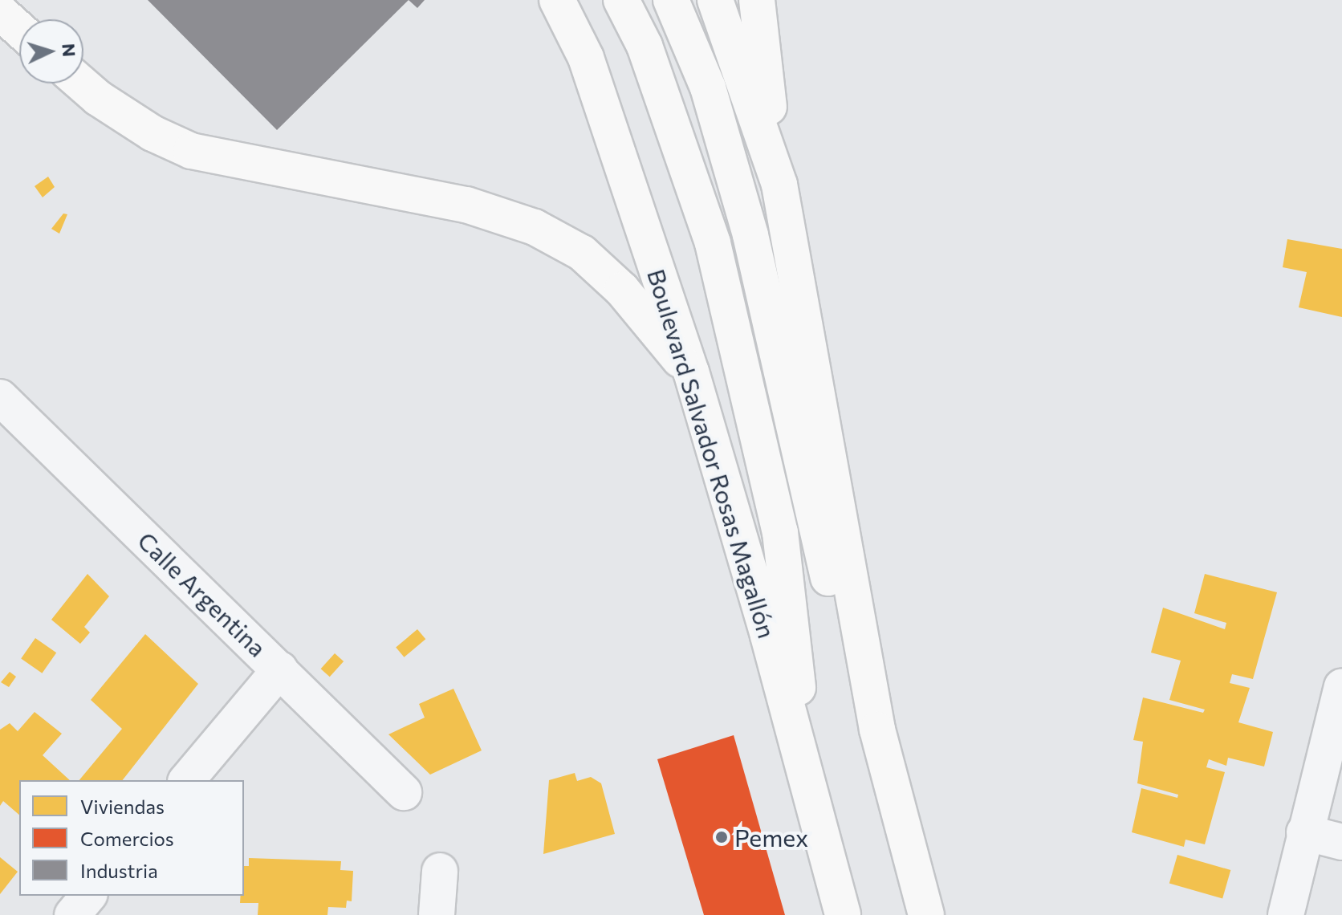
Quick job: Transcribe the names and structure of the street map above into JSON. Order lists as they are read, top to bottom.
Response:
{
  "streets": {
    "highway": ["Boulevard Salvador Rosas Magallón"],
    "street": ["Calle Argentina"]
  },
  "places": ["Pemex"],
  "legend": ["Viviendas", "Comercios", "Industria"],
  "north": "right"
}
